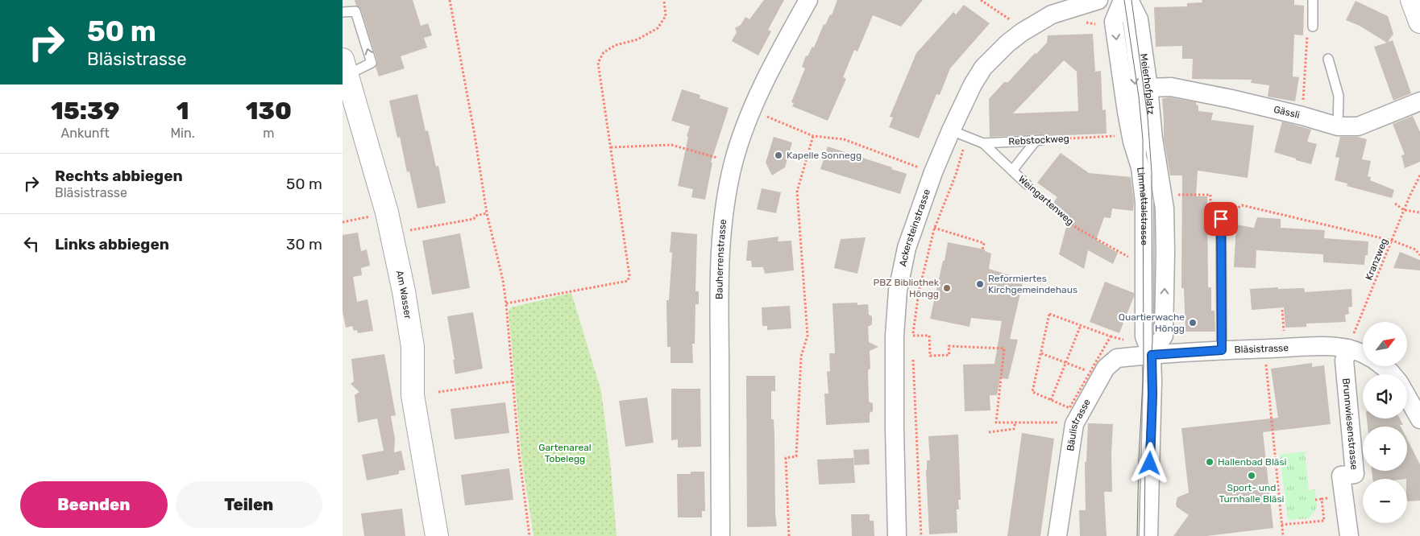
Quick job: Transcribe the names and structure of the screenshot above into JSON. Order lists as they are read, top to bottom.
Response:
{
  "streets": {
    "street": [
      "Meierhofplatz",
      "Gässli",
      "Limmattalstrasse",
      "Ackersteinstrasse",
      "Bauherrenstrasse",
      "Am Wasser",
      "Bläsistrasse",
      "Brunnwiesenstrasse",
      "Bäulistrasse"
    ],
    "lane": ["Rebstockweg", "Weingartenweg"],
    "path": ["Kranzweg"]
  },
  "crossings": [
    ["Meierhofplatz", "Gässli"],
    ["Meierhofplatz", "Limmattalstrasse"],
    ["Rebstockweg", "Weingartenweg"],
    ["Rebstockweg", "Ackersteinstrasse"],
    ["Limmattalstrasse", "Bläsistrasse"],
    ["Limmattalstrasse", "Bäulistrasse"],
    ["Kranzweg", "Bläsistrasse"],
    ["Kranzweg", "Brunnwiesenstrasse"],
    ["Bläsistrasse", "Brunnwiesenstrasse"],
    ["Bläsistrasse", "Bäulistrasse"]
  ],
  "parks": ["Gartenareal Tobelegg"],
  "places": [
    "Kapelle Sonnegg",
    "Reformiertes Kirchgemeindehaus",
    "PBZ Bibliothek Höngg",
    "Quartierwache Höngg",
    "Hallenbad Bläsi",
    "Sport- und Turnhalle Bläsi"
  ],
  "north": "top right",
  "page": {
    "turn": ["50 m", "Bläsistrasse"],
    "eta": [
      "15:39",
      "Ankunft",
      "1",
      "Min.",
      "130",
      "m"
    ],
    "list": [
      {
        "name": "Rechts abbiegen",
        "note": "Bläsistrasse",
        "value": "50 m"
      },
      {
        "name": "Links abbiegen",
        "value": "30 m"
      }
    ],
    "map_buttons": ["+", "−"],
    "buttons": ["Beenden", "Teilen"]
  }
}
